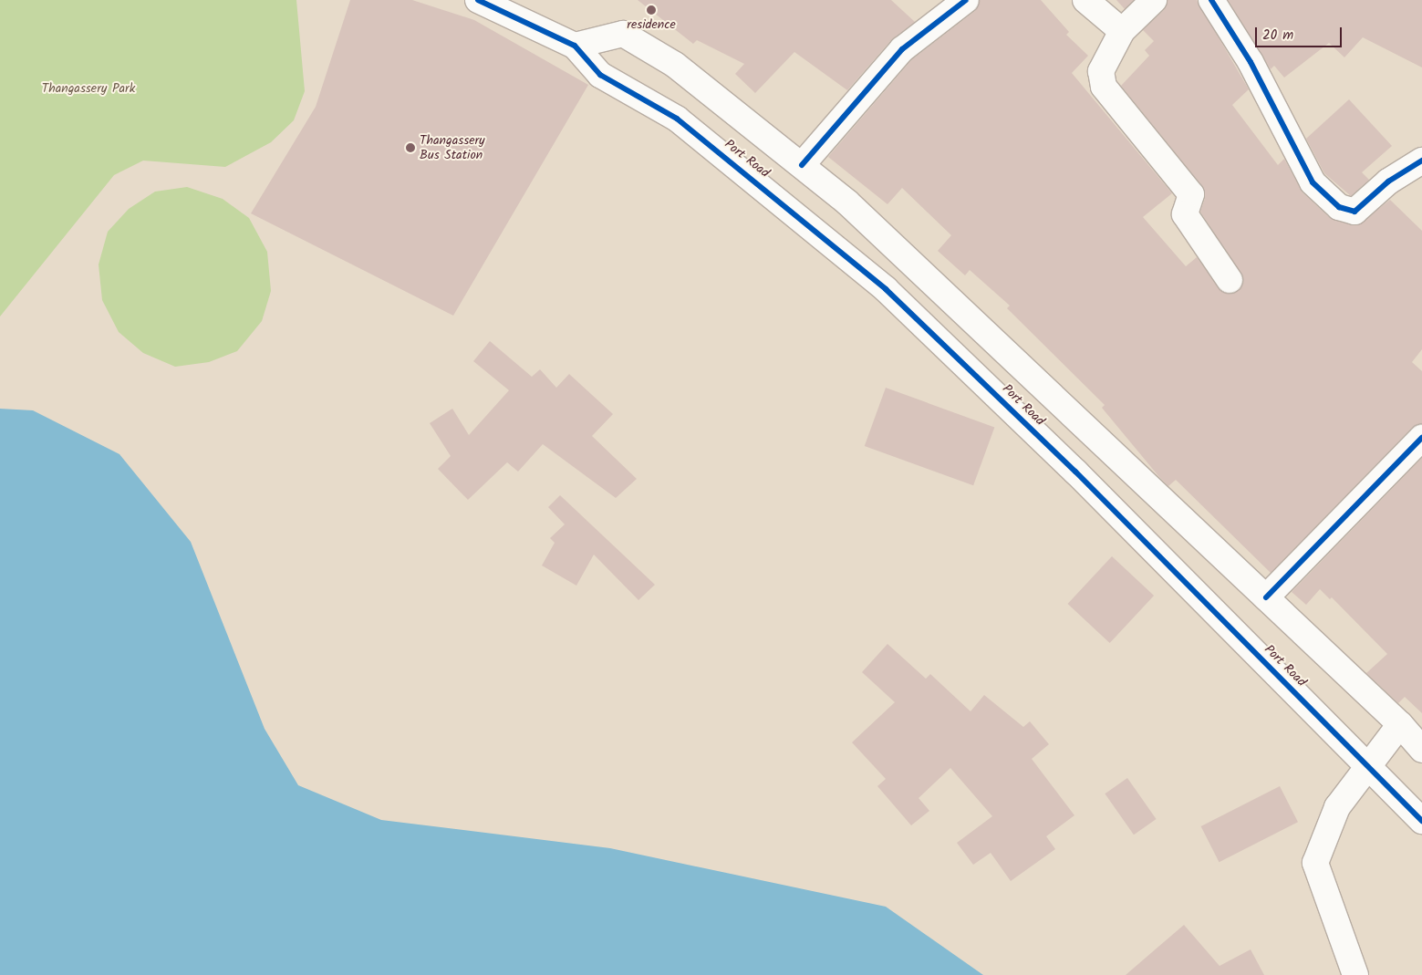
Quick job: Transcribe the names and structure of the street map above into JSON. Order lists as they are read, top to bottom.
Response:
{
  "streets": {
    "street": ["Port Road"]
  },
  "parks": ["Thangassery Park"],
  "places": ["residence", "Thangassery Bus Station"],
  "scale_bar": "20 m"
}
